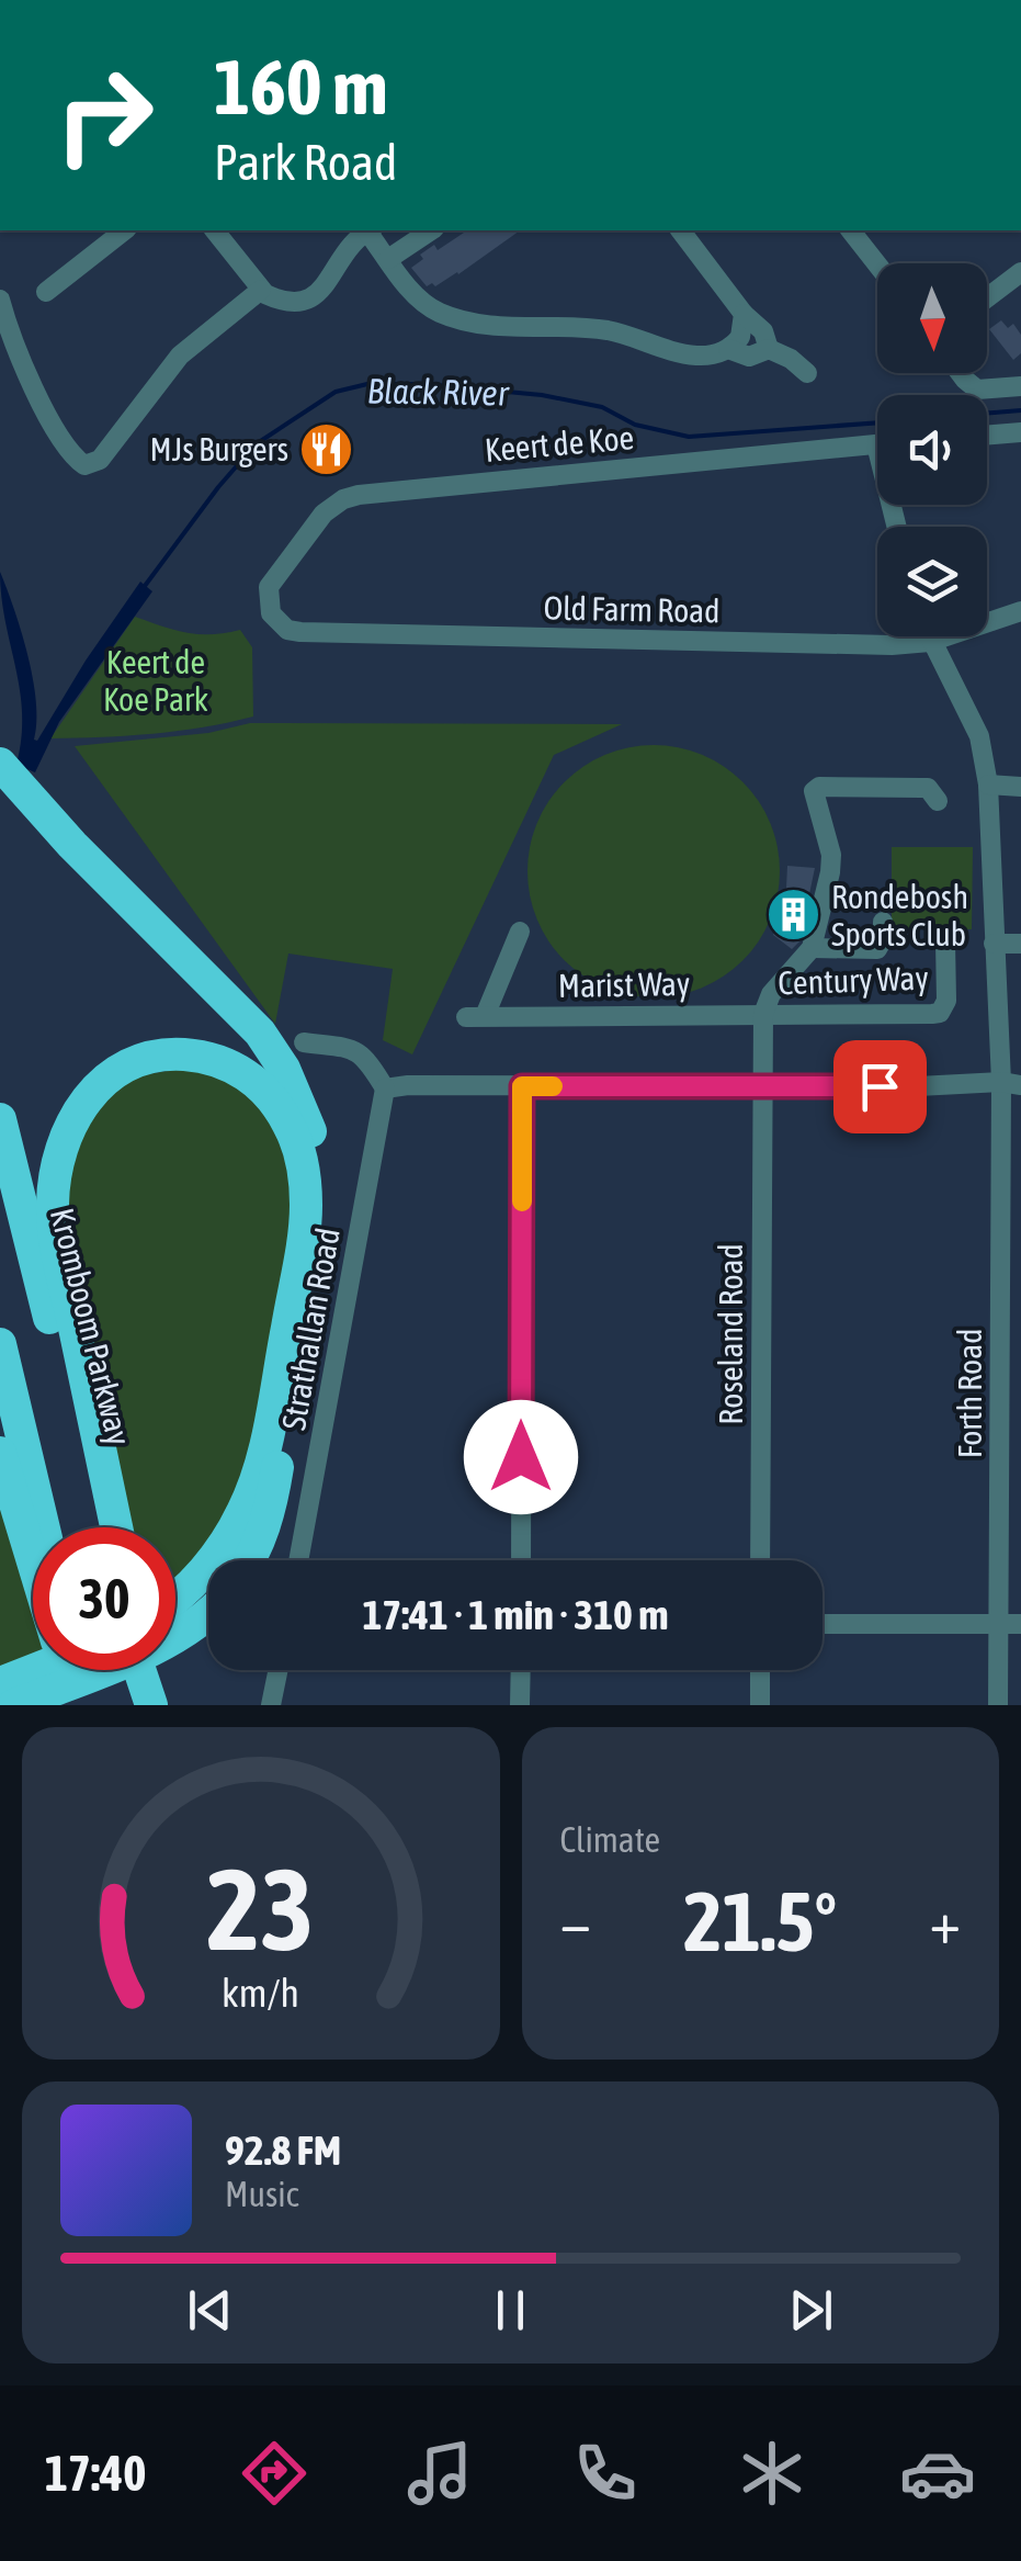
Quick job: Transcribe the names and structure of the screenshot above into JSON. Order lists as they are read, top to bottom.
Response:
{
  "streets": {
    "highway": ["Kromboom Parkway"],
    "street": [
      "Keert de Koe",
      "Old Farm Road",
      "Century Way",
      "Marist Way",
      "Strathallan Road",
      "Roseland Road",
      "Forth Road"
    ]
  },
  "crossings": [
    ["Keert de Koe", "Old Farm Road"],
    ["Old Farm Road", "Forth Road"],
    ["Century Way", "Marist Way"],
    ["Century Way", "Roseland Road"],
    ["Marist Way", "Roseland Road"]
  ],
  "water": ["Black River"],
  "parks": ["Keert de Koe Park"],
  "places": {
    "restaurant": ["MJs Burgers"],
    "building": ["Rondebosh Sports Club"]
  },
  "north": "bottom",
  "page": {
    "turn": ["160 m", "Park Road"],
    "limit": "30",
    "trip": "17:41 · 1 min · 310 m",
    "tile": "Climate",
    "heat": ["−", "21.5°", "+"],
    "song": ["92.8 FM", "Music"],
    "tabs": "17:40",
    "gauge": ["23", "km/h"]
  }
}
